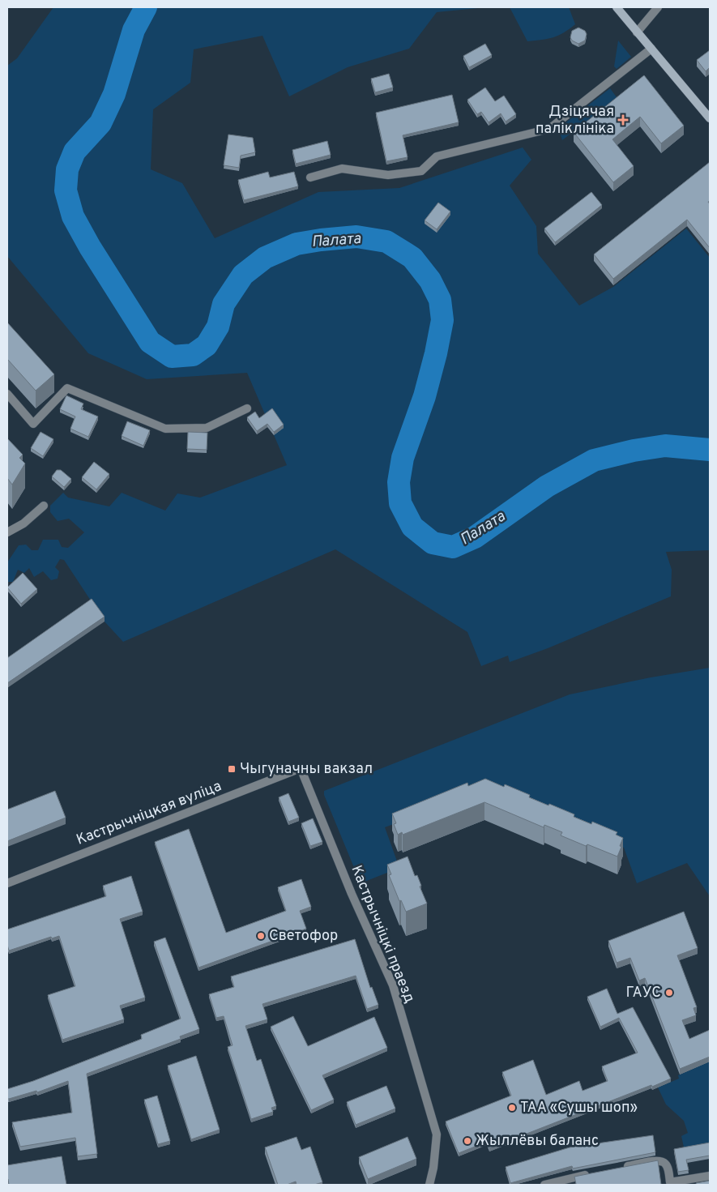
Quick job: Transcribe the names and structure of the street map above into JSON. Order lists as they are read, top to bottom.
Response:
{
  "streets": {
    "street": ["Кастрычніцкая вуліца", "Кастрычніцкі праезд"]
  },
  "crossings": [
    ["Кастрычніцкая вуліца", "Кастрычніцкі праезд"]
  ],
  "water": ["Палата"],
  "places": {
    "health": ["Дзіцячая паліклініка"],
    "transit": ["Чыгуначны вакзал"],
    "other": [
      "Светофор",
      "ГАУС",
      "ТАА «Сушы шоп»",
      "Жыллёвы баланс"
    ]
  }
}
